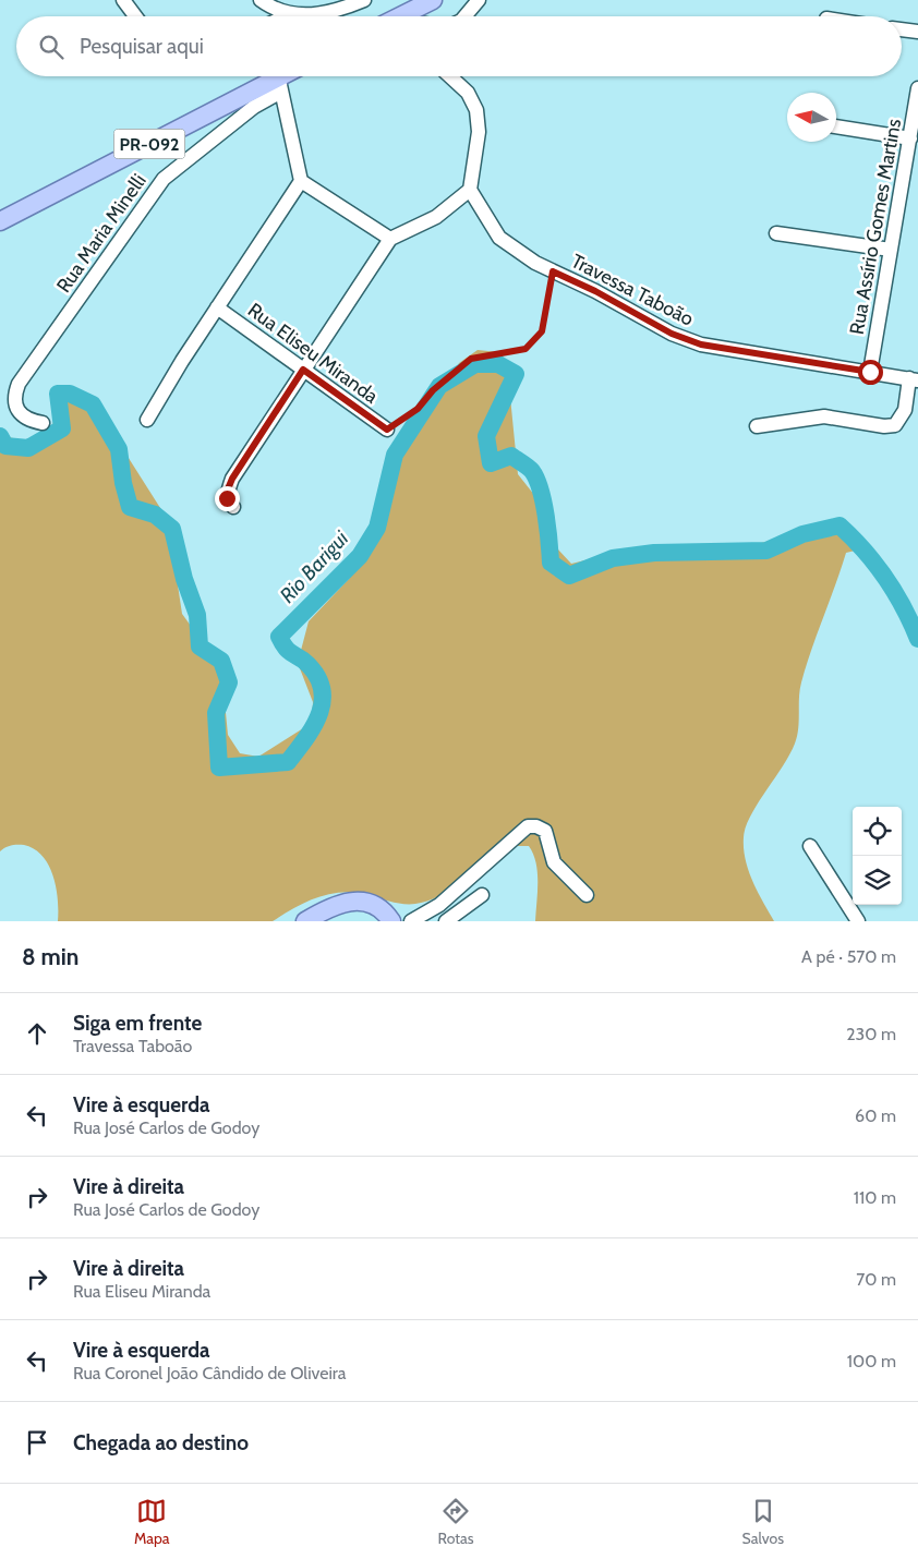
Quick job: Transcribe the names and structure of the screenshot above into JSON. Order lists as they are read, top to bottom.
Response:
{
  "streets": {
    "main road": ["PR-092"],
    "street": [
      "Rua Assírio Gomes Martins",
      "Rua Maria Minelli",
      "Travessa Taboão",
      "Rua Eliseu Miranda"
    ]
  },
  "crossings": [
    ["PR-092", "Rua Maria Minelli"],
    ["Rua Assírio Gomes Martins", "Travessa Taboão"]
  ],
  "water": ["Rio Barigui"],
  "north": "left",
  "page": {
    "search": "Pesquisar aqui",
    "heading": ["8 min", "A pé · 570 m"],
    "list": [
      ["Siga em frente", "Travessa Taboão", "230 m"],
      ["Vire à esquerda", "Rua José Carlos de Godoy", "60 m"],
      ["Vire à direita", "Rua José Carlos de Godoy", "110 m"],
      ["Vire à direita", "Rua Eliseu Miranda", "70 m"],
      ["Vire à esquerda", "Rua Coronel João Cândido de Oliveira", "100 m"],
      "Chegada ao destino"
    ],
    "nav": ["Mapa", "Rotas", "Salvos"]
  }
}
